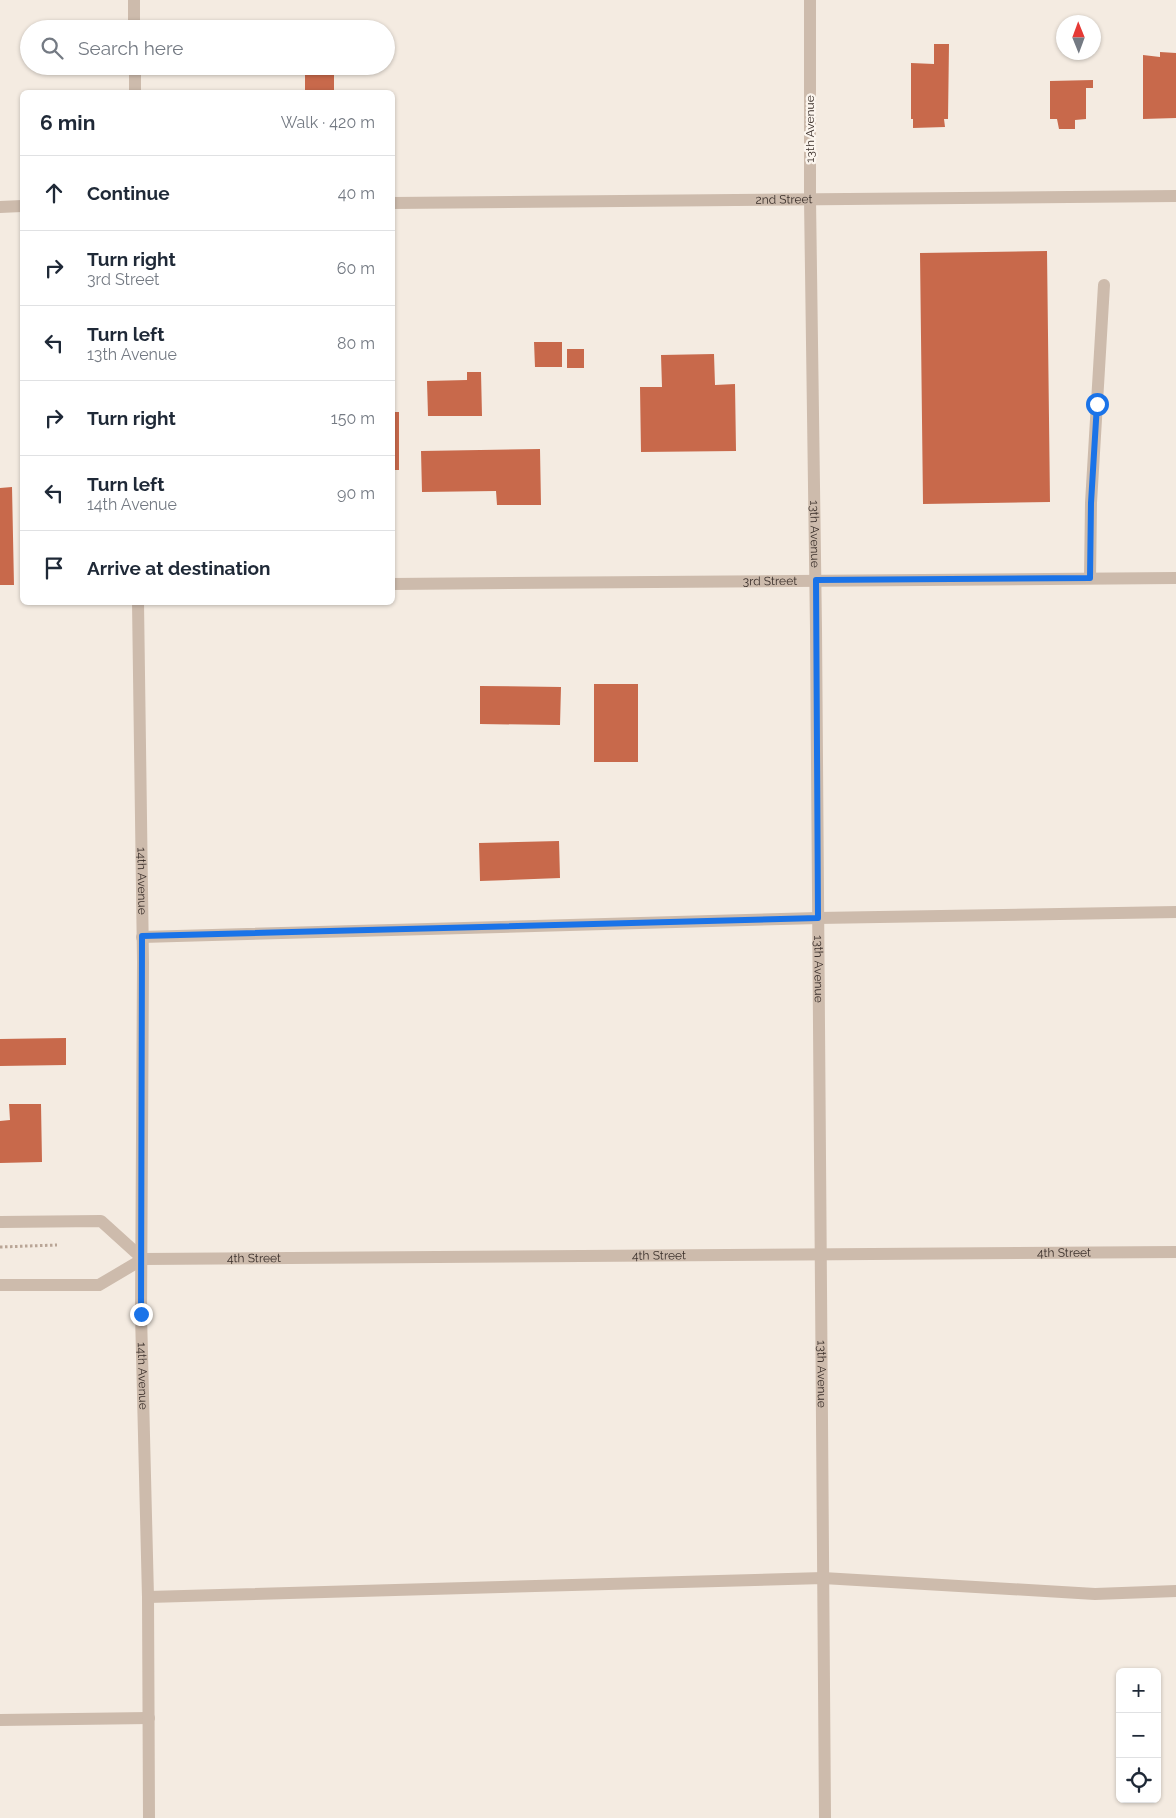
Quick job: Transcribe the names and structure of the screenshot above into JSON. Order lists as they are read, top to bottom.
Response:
{
  "streets": {
    "street": [
      "13th Avenue",
      "2nd Street",
      "3rd Street",
      "14th Avenue",
      "4th Street"
    ]
  },
  "crossings": [
    ["13th Avenue", "2nd Street"],
    ["13th Avenue", "3rd Street"],
    ["13th Avenue", "4th Street"],
    ["14th Avenue", "4th Street"]
  ],
  "north": "top",
  "page": {
    "search": "Search here",
    "heading": ["6 min", "Walk · 420 m"],
    "list": [
      ["Continue", "40 m"],
      ["Turn right", "3rd Street", "60 m"],
      ["Turn left", "13th Avenue", "80 m"],
      ["Turn right", "150 m"],
      ["Turn left", "14th Avenue", "90 m"],
      "Arrive at destination"
    ],
    "map_buttons": ["+", "−"]
  }
}
